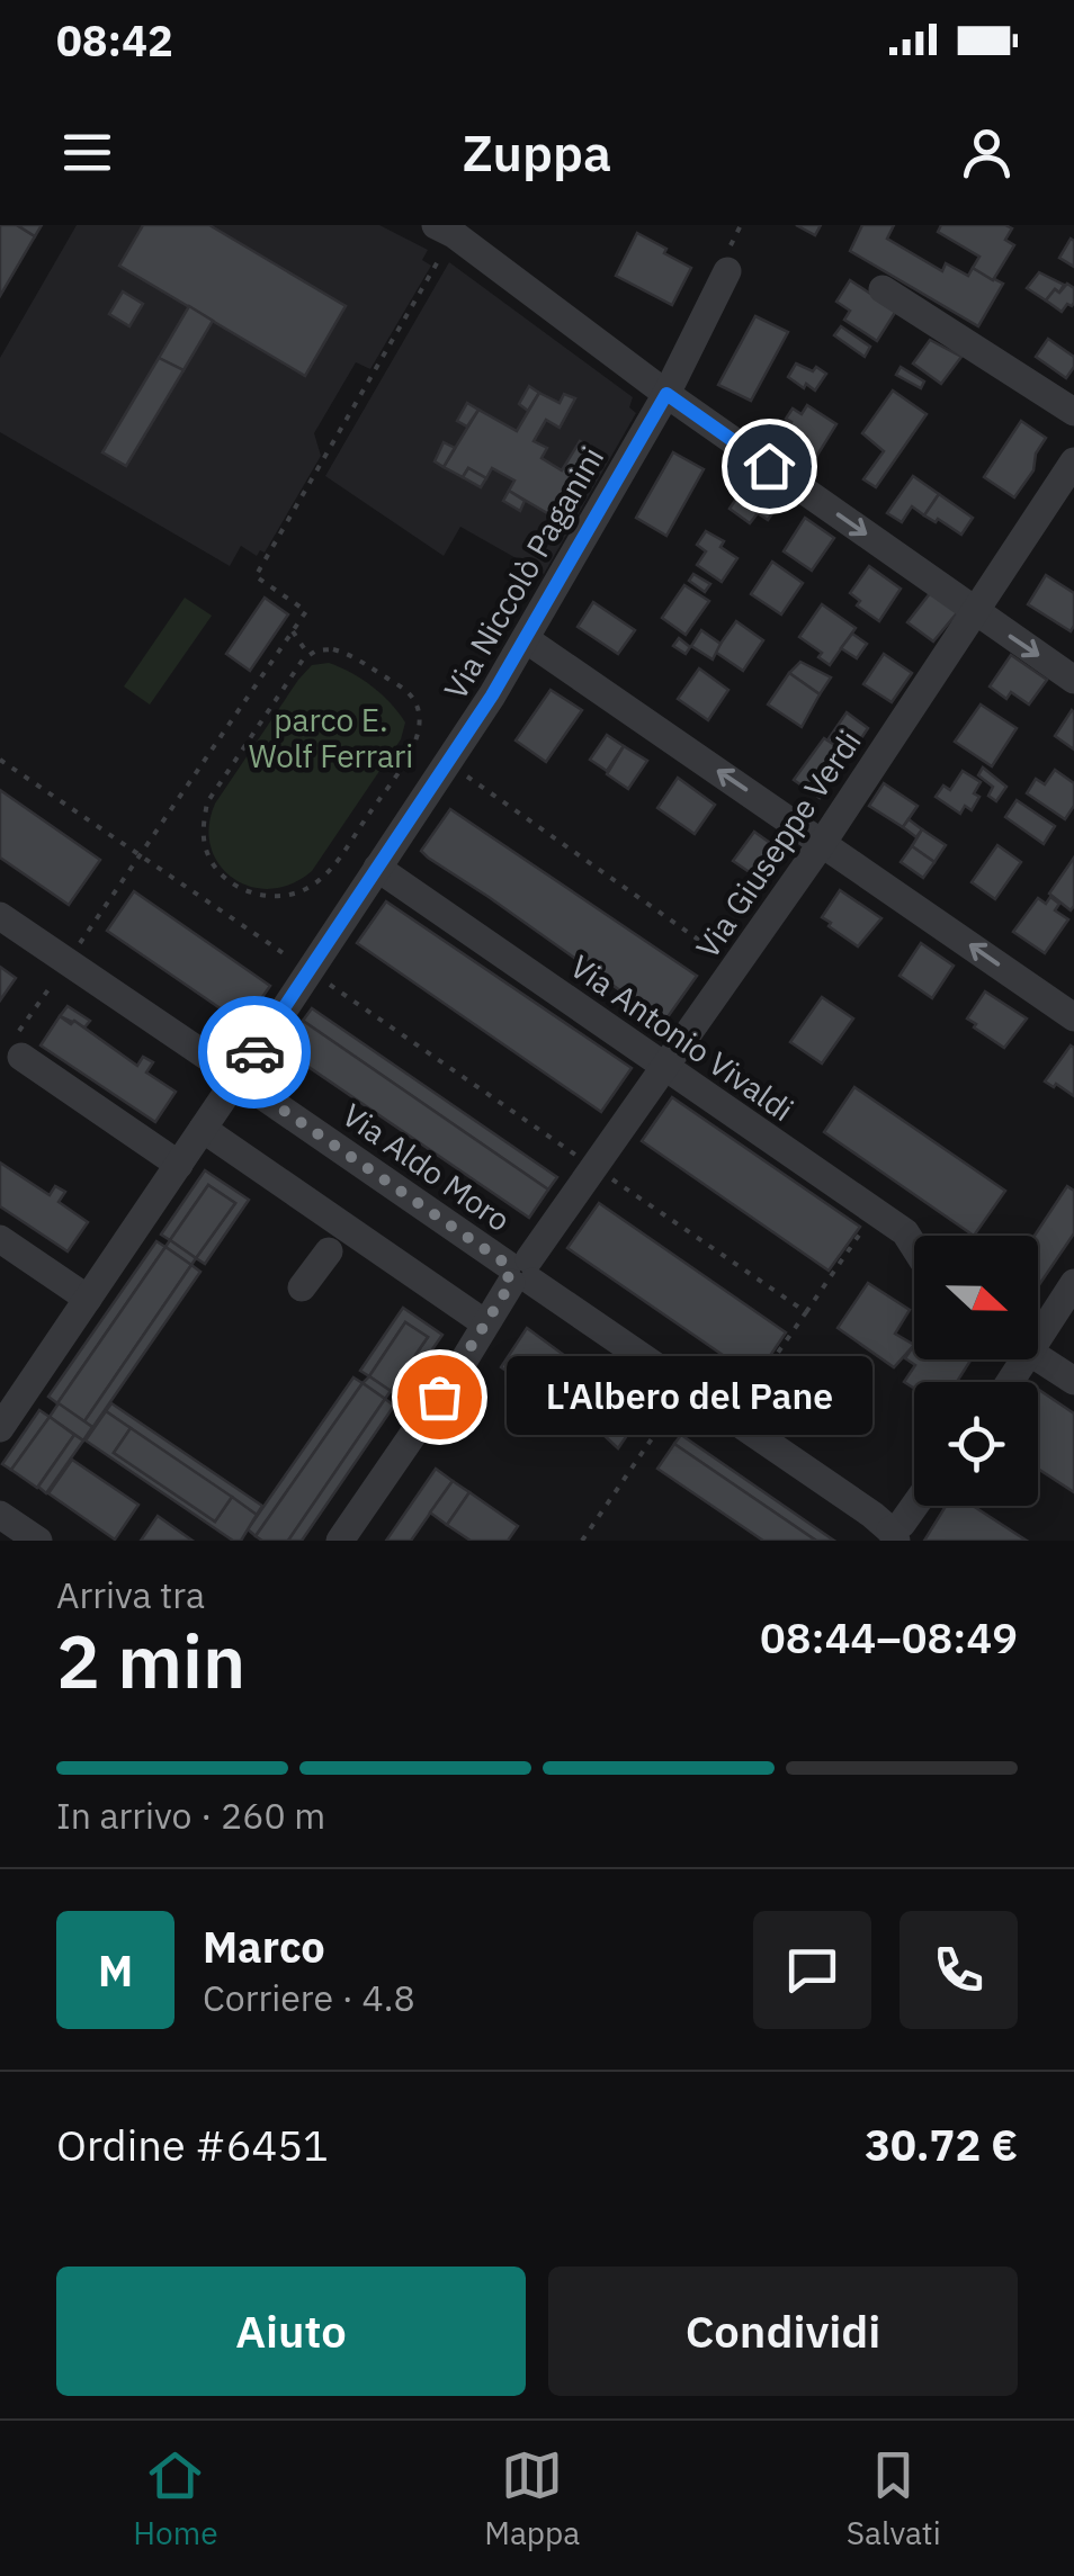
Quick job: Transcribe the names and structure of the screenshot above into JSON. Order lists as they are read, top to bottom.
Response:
{
  "streets": {
    "street": [
      "Via Niccolò Paganini",
      "Via Giuseppe Verdi",
      "Via Antonio Vivaldi",
      "Via Aldo Moro"
    ]
  },
  "crossings": [
    ["Via Niccolò Paganini", "Via Antonio Vivaldi"],
    ["Via Niccolò Paganini", "Via Aldo Moro"],
    ["Via Giuseppe Verdi", "Via Antonio Vivaldi"],
    ["Via Giuseppe Verdi", "Via Aldo Moro"]
  ],
  "parks": ["parco E. Wolf Ferrari"],
  "places": ["L'Albero del Pane"],
  "north": "right",
  "page": {
    "status": "08:42",
    "header": "Zuppa",
    "bubble": "L'Albero del Pane",
    "heading": ["2 min", "Arriva tra", "08:44–08:49"],
    "panel": [
      "Marco",
      "Corriere · 4.8",
      "Ordine #6451",
      "30.72 €"
    ],
    "bar": "In arrivo · 260 m",
    "round": "M",
    "buttons": ["Aiuto", "Condividi"],
    "tabs": ["Home", "Mappa", "Salvati"]
  }
}
